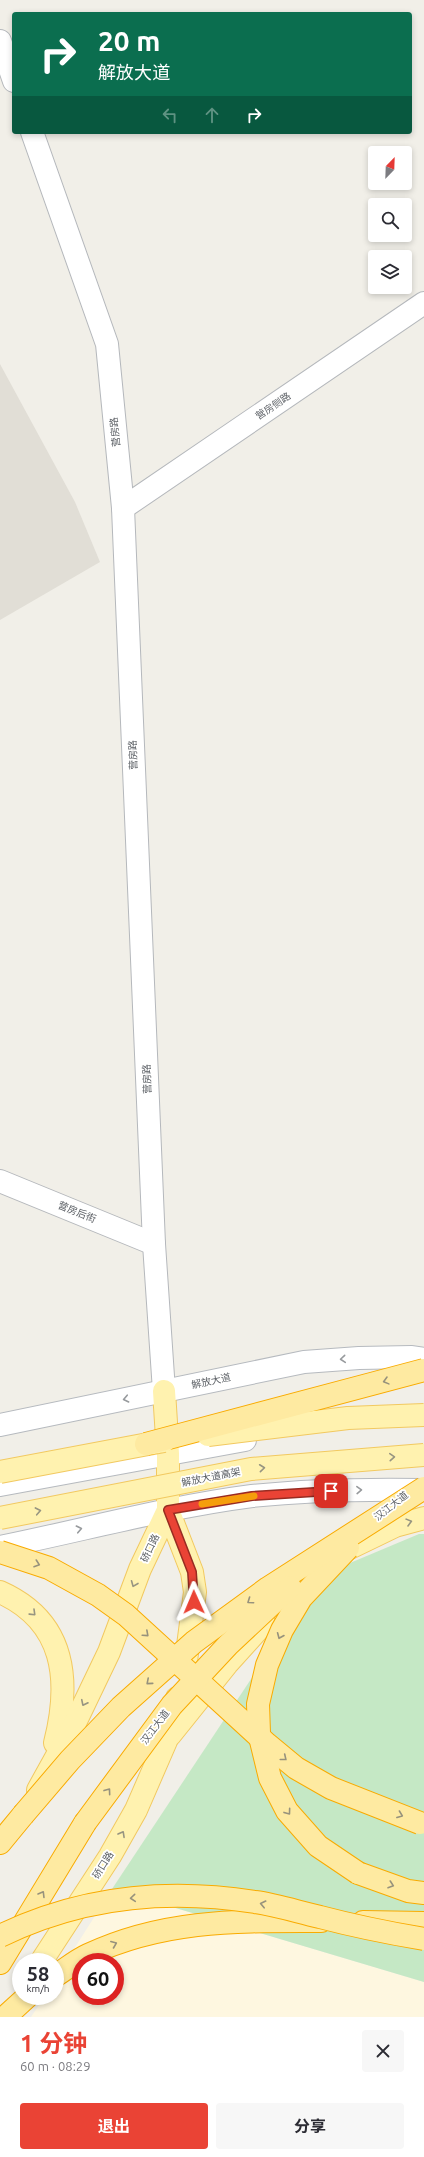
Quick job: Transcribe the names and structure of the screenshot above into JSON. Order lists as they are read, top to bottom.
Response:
{
  "streets": {
    "highway": ["汉江大道"],
    "main road": ["解放大道高架", "硚口路"],
    "street": [
      "营房侧路",
      "营房路",
      "营房后街",
      "解放大道"
    ]
  },
  "crossings": [
    ["营房侧路", "营房路"],
    ["营房路", "营房后街"],
    ["营房路", "解放大道"]
  ],
  "north": "top right",
  "page": {
    "turn": ["20 m", "解放大道"],
    "speed": "58 km/h",
    "limit": "60",
    "heading": ["1 分钟", "60 m · 08:29"],
    "buttons": ["退出", "分享"]
  }
}
